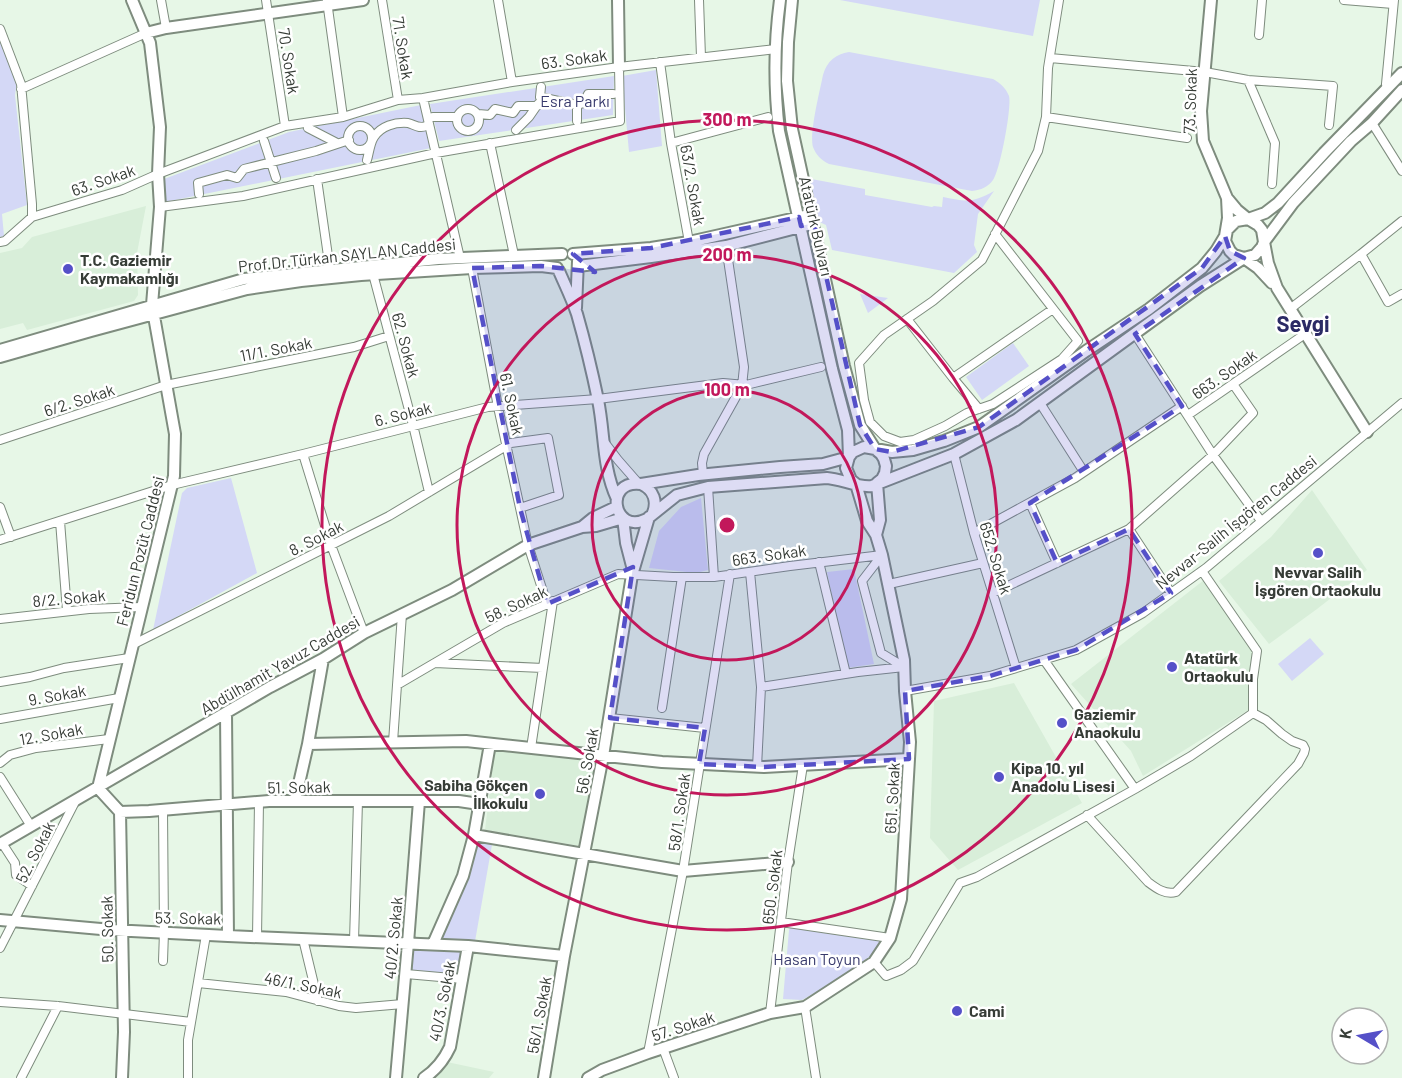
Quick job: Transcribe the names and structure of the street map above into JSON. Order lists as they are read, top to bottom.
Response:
{
  "streets": {
    "street": [
      "71. Sokak",
      "63. Sokak",
      "70. Sokak",
      "73. Sokak",
      "63/2. Sokak",
      "Atatürk Bulvarı",
      "Prof.Dr.Türkan SAYLAN Caddesi",
      "62. Sokak",
      "11/1. Sokak",
      "663. Sokak",
      "6/2. Sokak",
      "61. Sokak",
      "6. Sokak",
      "Nevvar-Salih İşgören Caddesi",
      "8. Sokak",
      "Feridun Pozüt Caddesi",
      "652. Sokak",
      "8/2. Sokak",
      "58. Sokak",
      "Abdülhamit Yavuz Caddesi",
      "9. Sokak",
      "12. Sokak",
      "56. Sokak",
      "51. Sokak",
      "651. Sokak",
      "58/1. Sokak",
      "52. Sokak",
      "650. Sokak",
      "53. Sokak",
      "50. Sokak",
      "40/2. Sokak",
      "46/1. Sokak",
      "40/3. Sokak",
      "56/1. Sokak",
      "57. Sokak"
    ]
  },
  "crossings": [
    ["71. Sokak", "63. Sokak"],
    ["63. Sokak", "70. Sokak"],
    ["63. Sokak", "Feridun Pozüt Caddesi"],
    ["63/2. Sokak", "Prof.Dr.Türkan SAYLAN Caddesi"],
    ["Atatürk Bulvarı", "Prof.Dr.Türkan SAYLAN Caddesi"],
    ["Atatürk Bulvarı", "651. Sokak"],
    ["Prof.Dr.Türkan SAYLAN Caddesi", "62. Sokak"],
    ["Prof.Dr.Türkan SAYLAN Caddesi", "61. Sokak"],
    ["Prof.Dr.Türkan SAYLAN Caddesi", "Feridun Pozüt Caddesi"],
    ["62. Sokak", "11/1. Sokak"],
    ["62. Sokak", "6. Sokak"],
    ["62. Sokak", "8. Sokak"],
    ["11/1. Sokak", "6/2. Sokak"],
    ["11/1. Sokak", "Feridun Pozüt Caddesi"],
    ["663. Sokak", "652. Sokak"],
    ["663. Sokak", "58. Sokak"],
    ["663. Sokak", "651. Sokak"],
    ["663. Sokak", "58/1. Sokak"],
    ["6/2. Sokak", "Feridun Pozüt Caddesi"],
    ["61. Sokak", "6. Sokak"],
    ["61. Sokak", "8. Sokak"],
    ["61. Sokak", "58. Sokak"],
    ["61. Sokak", "Abdülhamit Yavuz Caddesi"],
    ["6. Sokak", "Feridun Pozüt Caddesi"],
    ["Nevvar-Salih İşgören Caddesi", "652. Sokak"],
    ["Nevvar-Salih İşgören Caddesi", "651. Sokak"],
    ["8. Sokak", "Feridun Pozüt Caddesi"],
    ["Feridun Pozüt Caddesi", "8/2. Sokak"],
    ["Feridun Pozüt Caddesi", "Abdülhamit Yavuz Caddesi"],
    ["Feridun Pozüt Caddesi", "9. Sokak"],
    ["Feridun Pozüt Caddesi", "12. Sokak"],
    ["58. Sokak", "56. Sokak"],
    ["Abdülhamit Yavuz Caddesi", "56. Sokak"],
    ["Abdülhamit Yavuz Caddesi", "52. Sokak"],
    ["Abdülhamit Yavuz Caddesi", "53. Sokak"],
    ["56. Sokak", "40/3. Sokak"],
    ["56. Sokak", "56/1. Sokak"],
    ["51. Sokak", "53. Sokak"],
    ["51. Sokak", "50. Sokak"],
    ["51. Sokak", "40/2. Sokak"],
    ["51. Sokak", "40/3. Sokak"],
    ["651. Sokak", "57. Sokak"],
    ["58/1. Sokak", "57. Sokak"],
    ["52. Sokak", "53. Sokak"],
    ["650. Sokak", "57. Sokak"],
    ["53. Sokak", "50. Sokak"],
    ["40/2. Sokak", "46/1. Sokak"],
    ["40/3. Sokak", "56/1. Sokak"]
  ],
  "districts": ["Sevgi"],
  "parks": ["Esra Parkı", "Hasan Toyun"],
  "places": [
    "T.C. Gaziemir Kaymakamlığı",
    "Nevvar Salih İşgören Ortaokulu",
    "Atatürk Ortaokulu",
    "Gaziemir Anaokulu",
    "Kipa 10. yıl Anadolu Lisesi",
    "Sabiha Gökçen İlkokulu",
    "Cami"
  ],
  "north": "left",
  "rings": ["300 m", "200 m", "100 m"]
}
